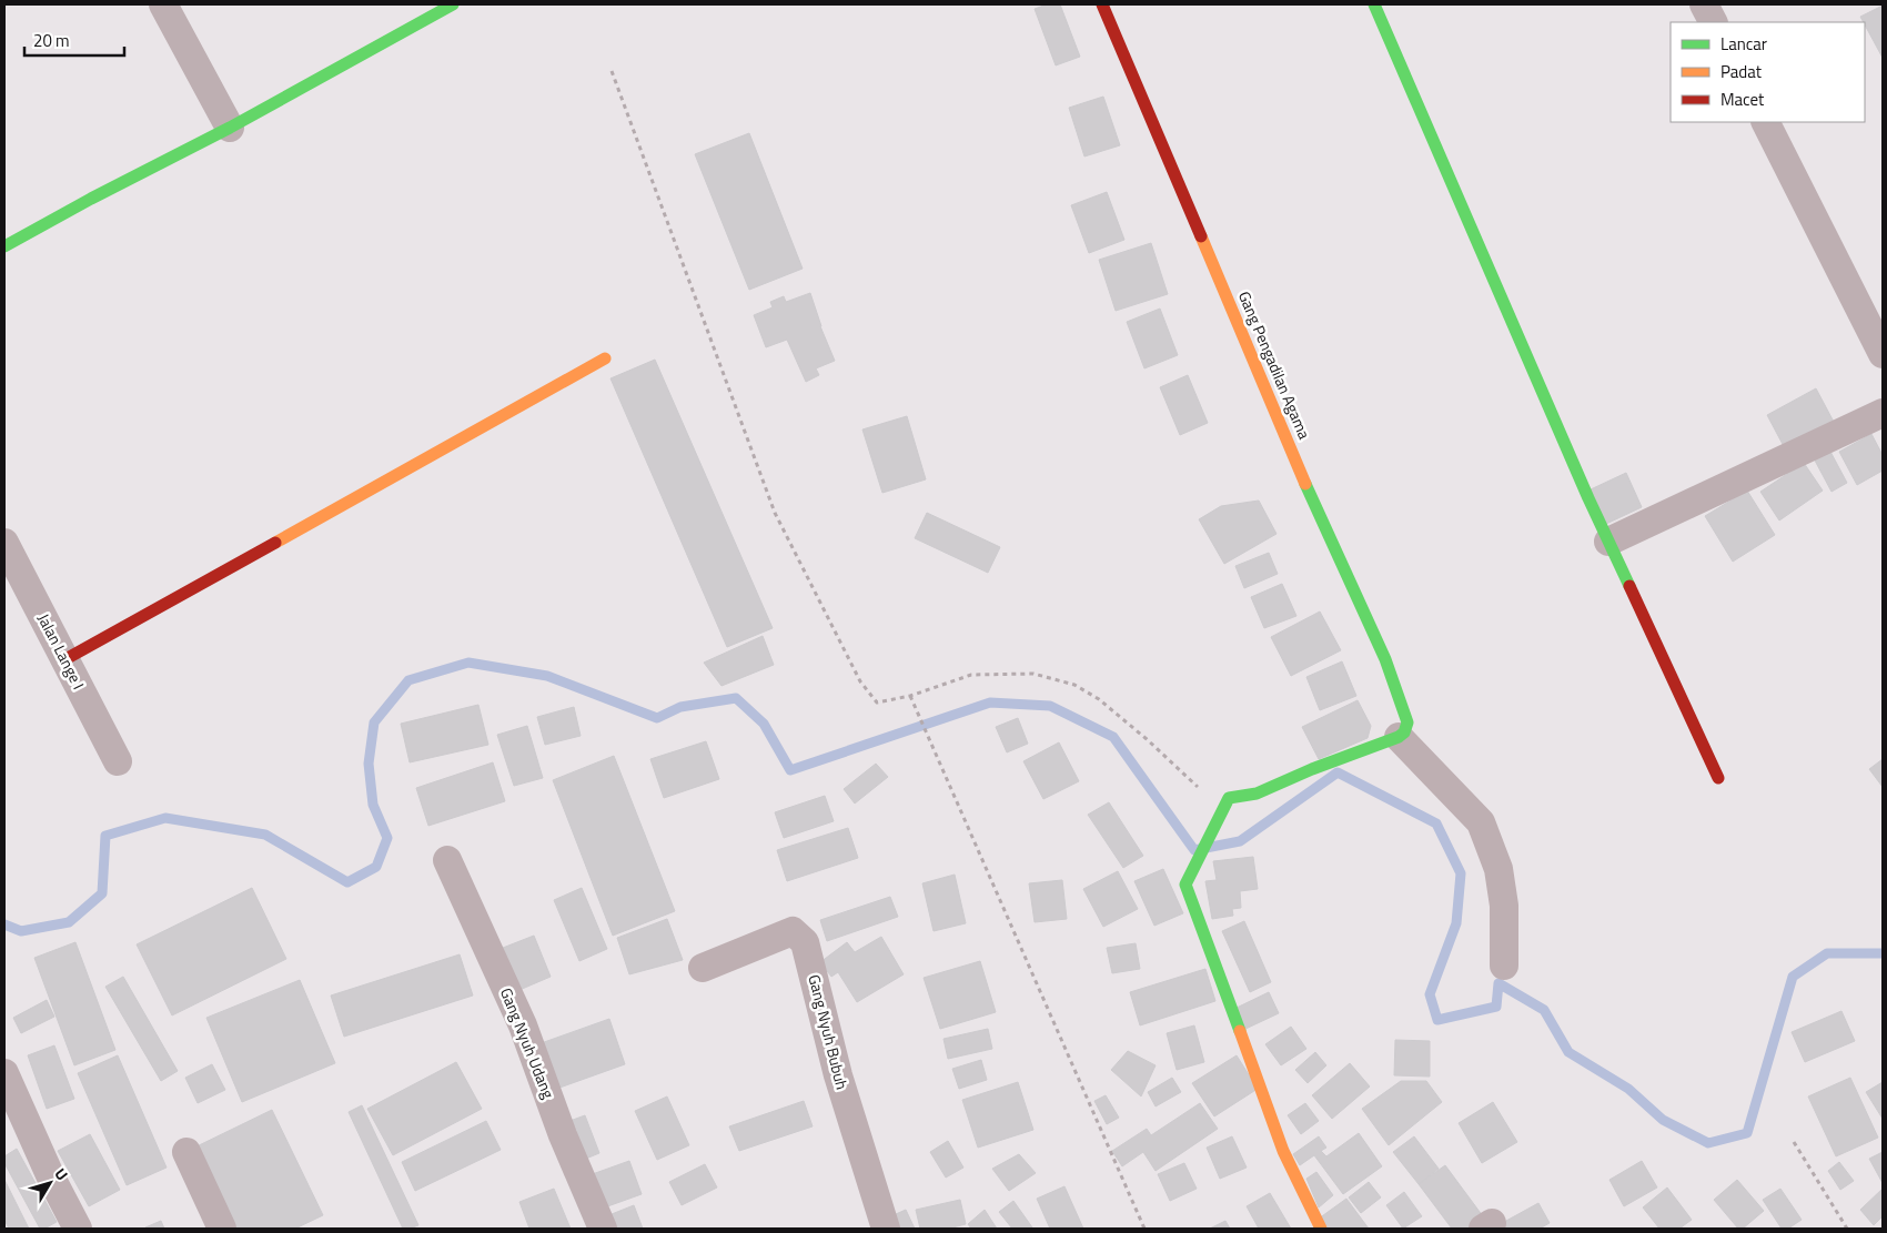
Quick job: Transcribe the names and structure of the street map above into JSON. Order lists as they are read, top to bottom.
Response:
{
  "streets": {
    "street": [
      "Gang Pengadilan Agama",
      "Jalan Lange I",
      "Gang Nyuh Bubuh",
      "Gang Nyuh Udang"
    ]
  },
  "legend": ["Lancar", "Padat", "Macet"],
  "scale_bar": "20 m",
  "north": "top right"
}
